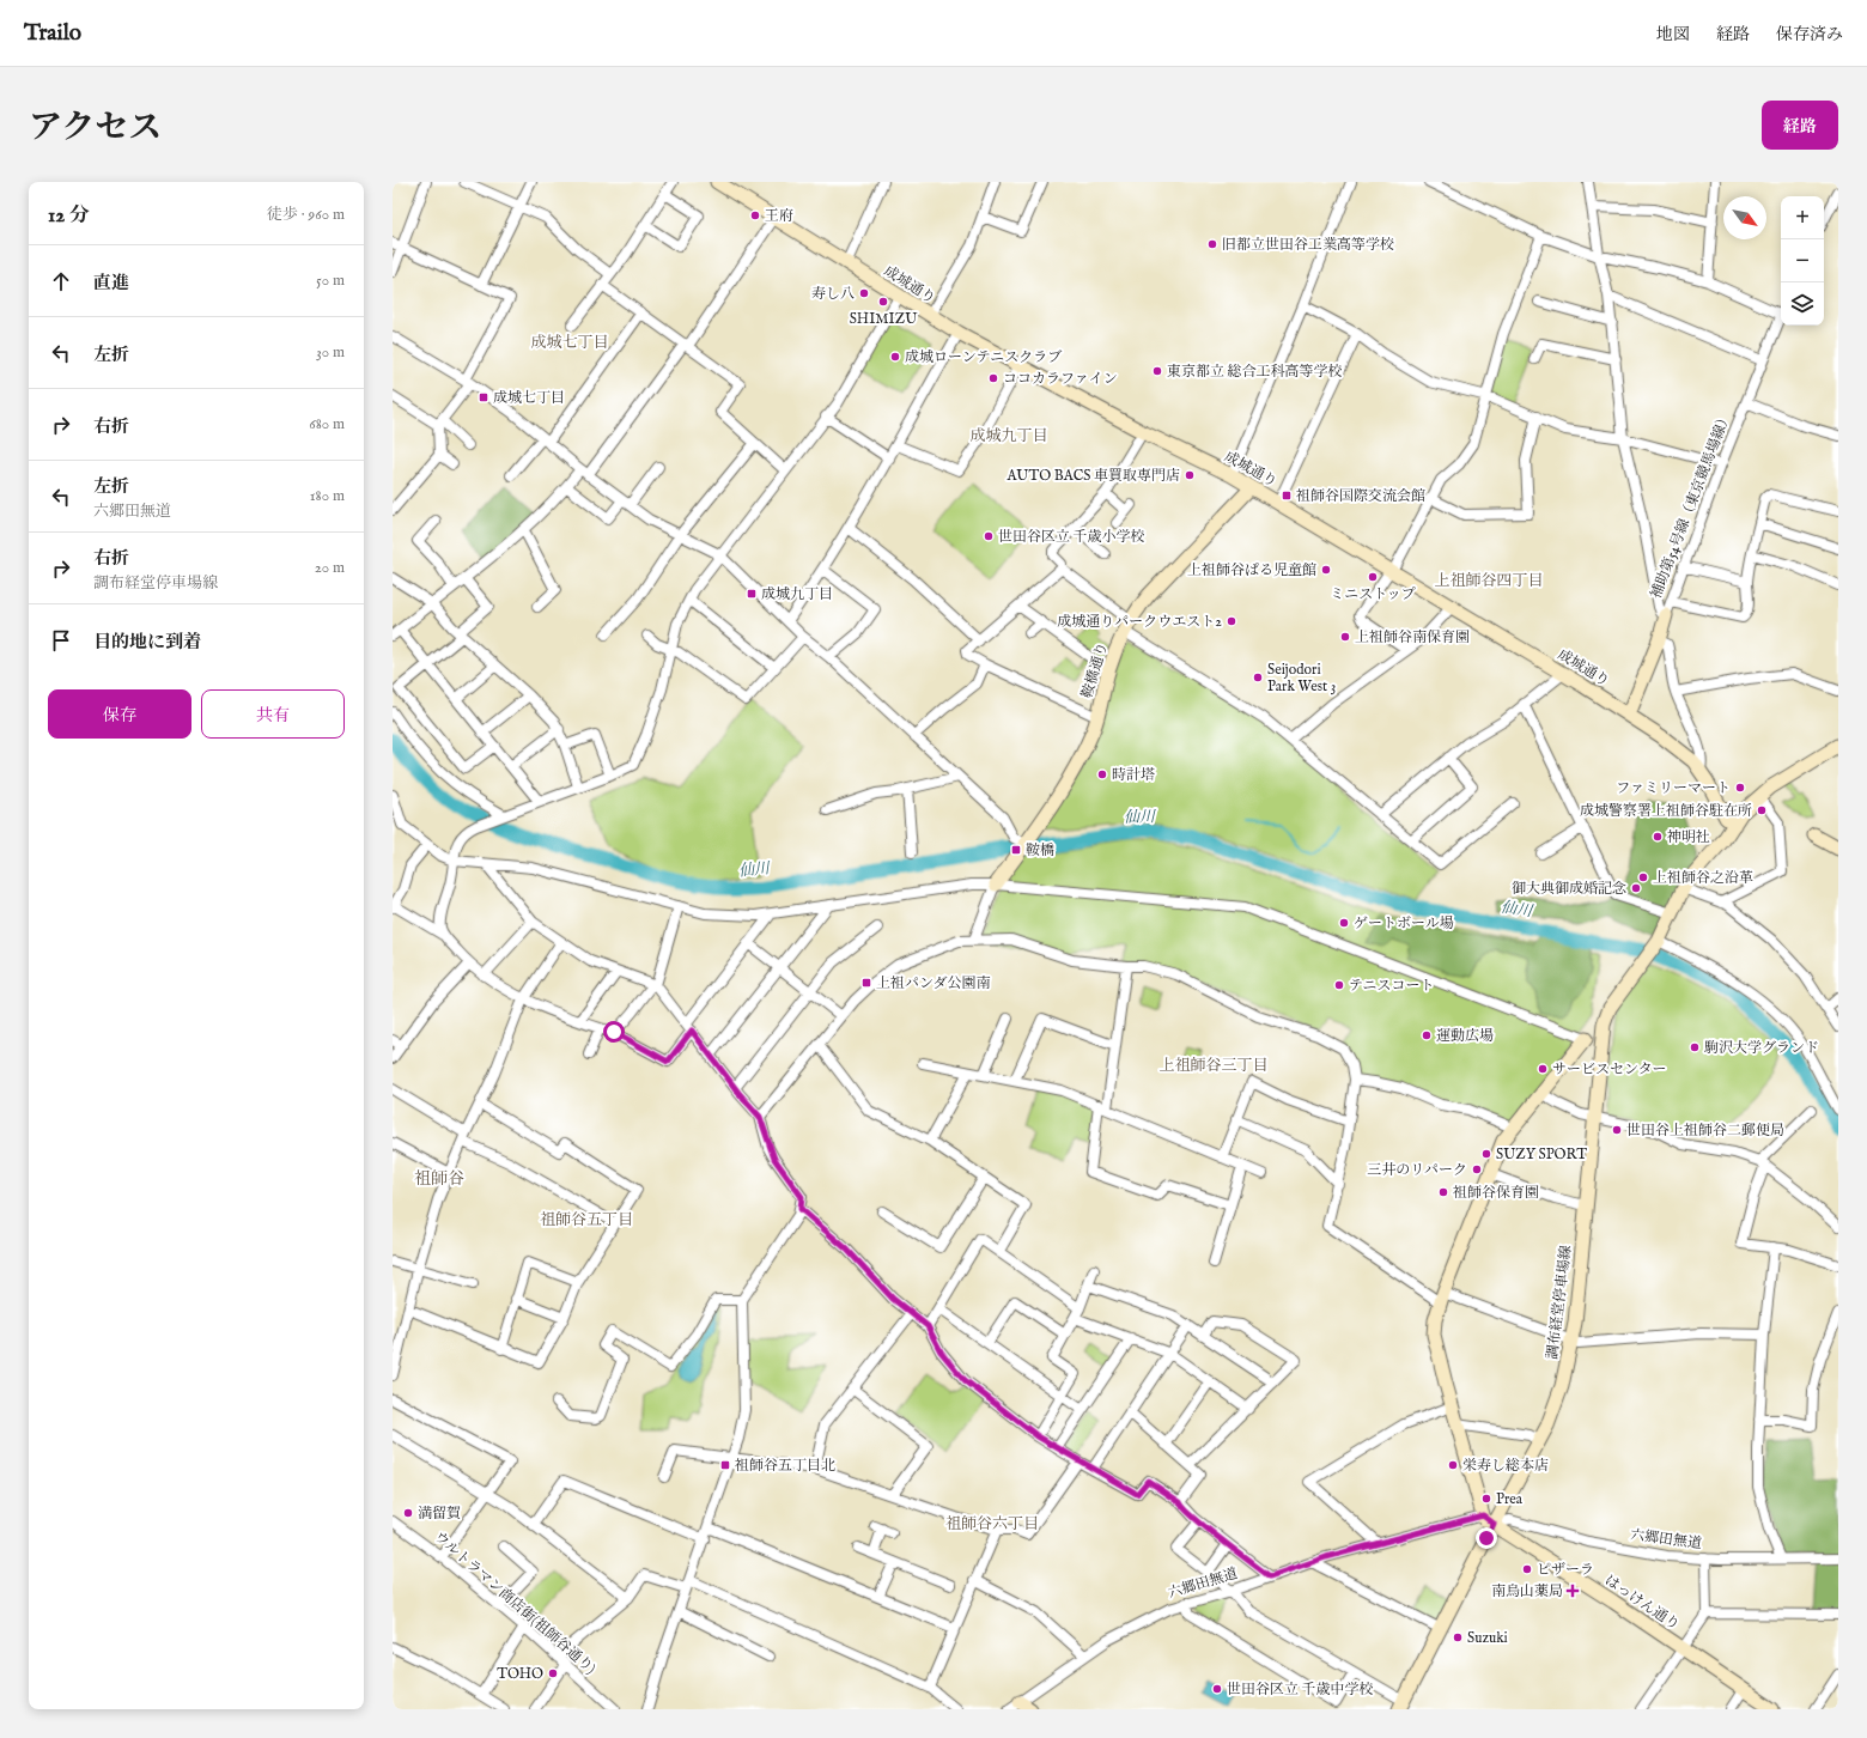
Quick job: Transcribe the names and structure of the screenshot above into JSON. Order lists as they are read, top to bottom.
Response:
{
  "streets": {
    "street": [
      "成城通り",
      "補助第54号線（東京競馬場線）",
      "鞍橋通り",
      "調布経堂停車場線",
      "六郷田無道",
      "ウルトラマン商店街(祖師谷通り)",
      "はっけん通り"
    ]
  },
  "crossings": [
    ["成城通り", "補助第54号線（東京競馬場線）"],
    ["成城通り", "鞍橋通り"],
    ["調布経堂停車場線", "六郷田無道"],
    ["調布経堂停車場線", "はっけん通り"],
    ["六郷田無道", "はっけん通り"]
  ],
  "districts": [
    "成城七丁目",
    "成城九丁目",
    "上祖師谷四丁目",
    "上祖師谷三丁目",
    "祖師谷",
    "祖師谷五丁目",
    "祖師谷六丁目"
  ],
  "water": ["仙川"],
  "places": {
    "other": [
      "王府",
      "旧都立世田谷工業高等学校",
      "寿し八",
      "SHIMIZU",
      "成城ローンテニスクラブ",
      "東京都立 総合工科高等学校",
      "ココカラファイン",
      "AUTO BACS 車買取専門店",
      "世田谷区立 千歳小学校",
      "上祖師谷ぱる児童館",
      "ミニストップ",
      "成城通りパークウエスト2",
      "上祖師谷南保育園",
      "Seijodori Park West 3",
      "時計塔",
      "ファミリーマート",
      "成城警察署上祖師谷駐在所",
      "神明社",
      "上祖師谷之沿革",
      "御大典御成婚記念",
      "ゲートボール場",
      "テニスコート",
      "運動広場",
      "駒沢大学グランド",
      "サービスセンター",
      "世田谷上祖師谷二郵便局",
      "SUZY SPORT",
      "三井のリパーク",
      "祖師谷保育園",
      "栄寿し総本店",
      "Prea",
      "満留賀",
      "ピザーラ",
      "Suzuki",
      "TOHO",
      "世田谷区立 千歳中学校"
    ],
    "transit": [
      "成城七丁目",
      "祖師谷国際交流会館",
      "成城九丁目",
      "鞍橋",
      "上祖パンダ公園南",
      "祖師谷五丁目北"
    ],
    "health": ["南烏山薬局"]
  },
  "north": "bottom right",
  "page": {
    "header": "Trailo",
    "nav": ["地図", "経路", "保存済み"],
    "title": "アクセス",
    "buttons": [
      "経路",
      ["保存", "共有"]
    ],
    "heading": ["12 分", "徒歩 · 960 m"],
    "map_buttons": ["+", "−"],
    "list": [
      ["直進", "50 m"],
      ["左折", "30 m"],
      ["右折", "680 m"],
      ["左折", "六郷田無道", "180 m"],
      ["右折", "調布経堂停車場線", "20 m"],
      "目的地に到着"
    ]
  }
}
